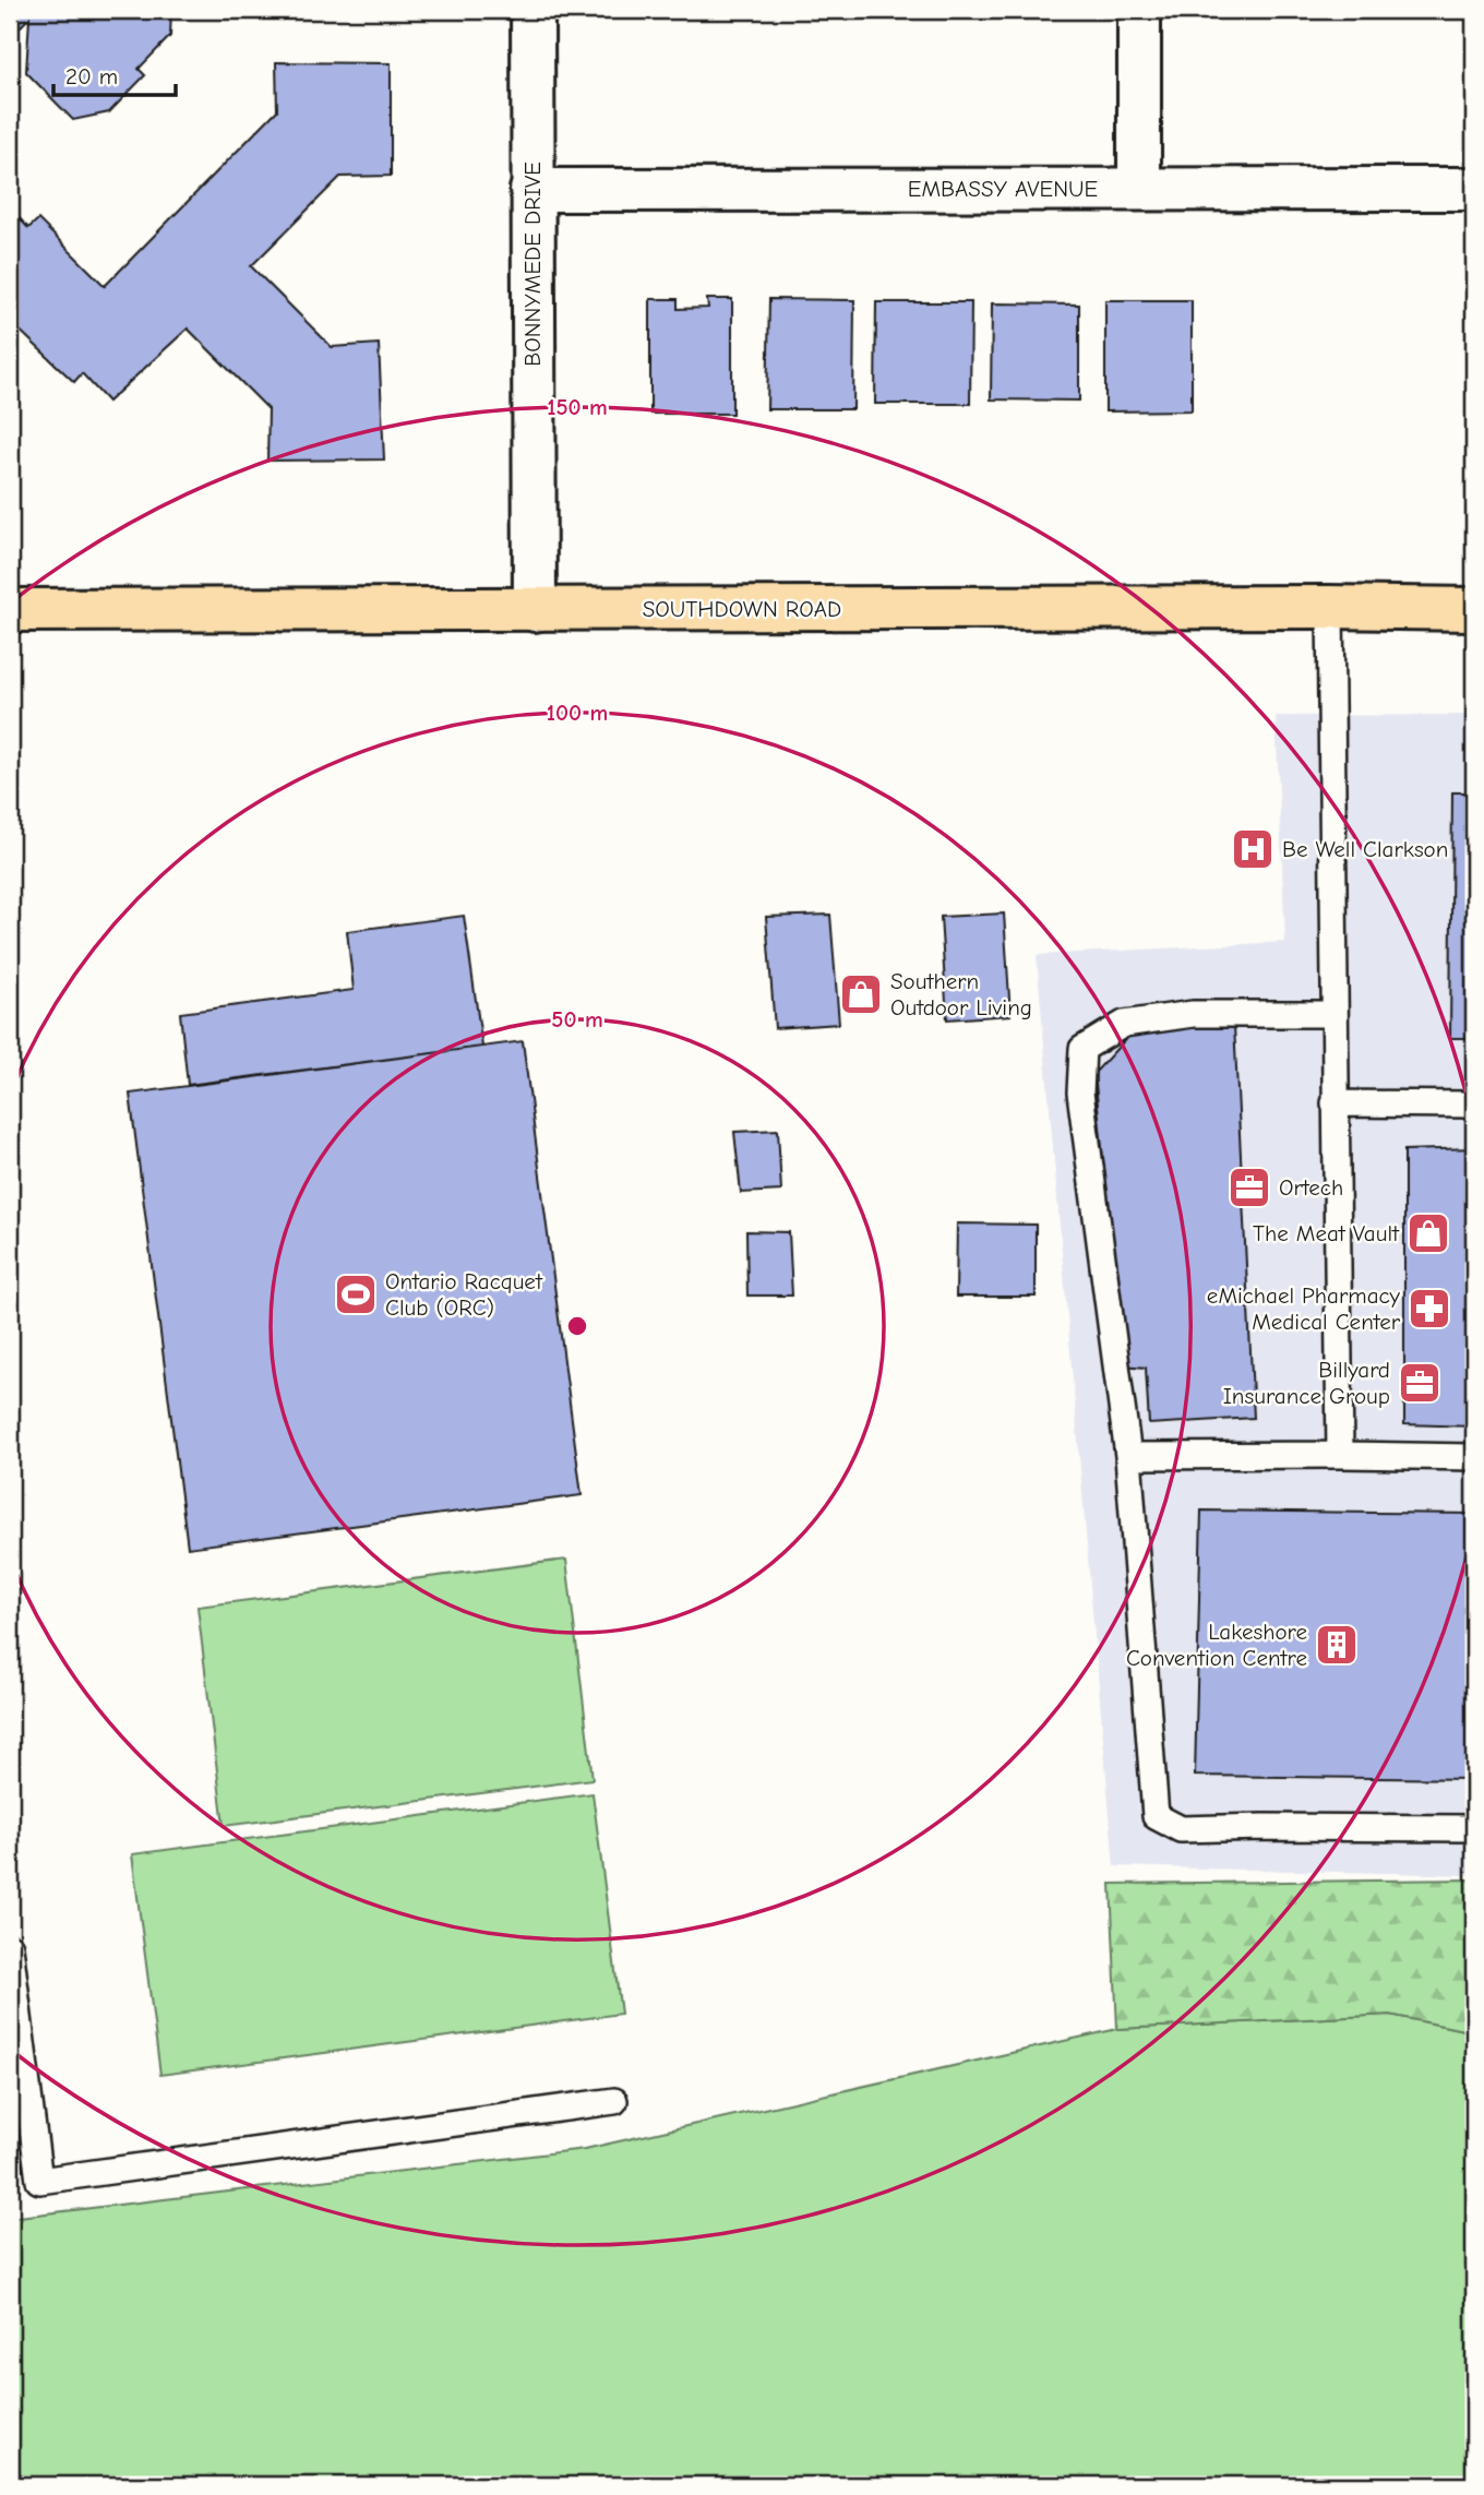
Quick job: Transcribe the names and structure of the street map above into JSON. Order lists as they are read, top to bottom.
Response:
{
  "streets": {
    "main road": ["SOUTHDOWN ROAD"],
    "street": ["EMBASSY AVENUE", "BONNYMEDE DRIVE"]
  },
  "crossings": [
    ["EMBASSY AVENUE", "BONNYMEDE DRIVE"],
    ["BONNYMEDE DRIVE", "SOUTHDOWN ROAD"]
  ],
  "places": {
    "hospital": ["Be Well Clarkson"],
    "shop": ["Southern Outdoor Living", "The Meat Vault"],
    "office": ["Ortech", "Billyard Insurance Group"],
    "sports": ["Ontario Racquet Club (ORC)"],
    "pharmacy": ["eMichael Pharmacy Medical Center"],
    "building": ["Lakeshore Convention Centre"]
  },
  "scale_bar": "20 m",
  "rings": ["150 m", "100 m", "50 m"]
}
